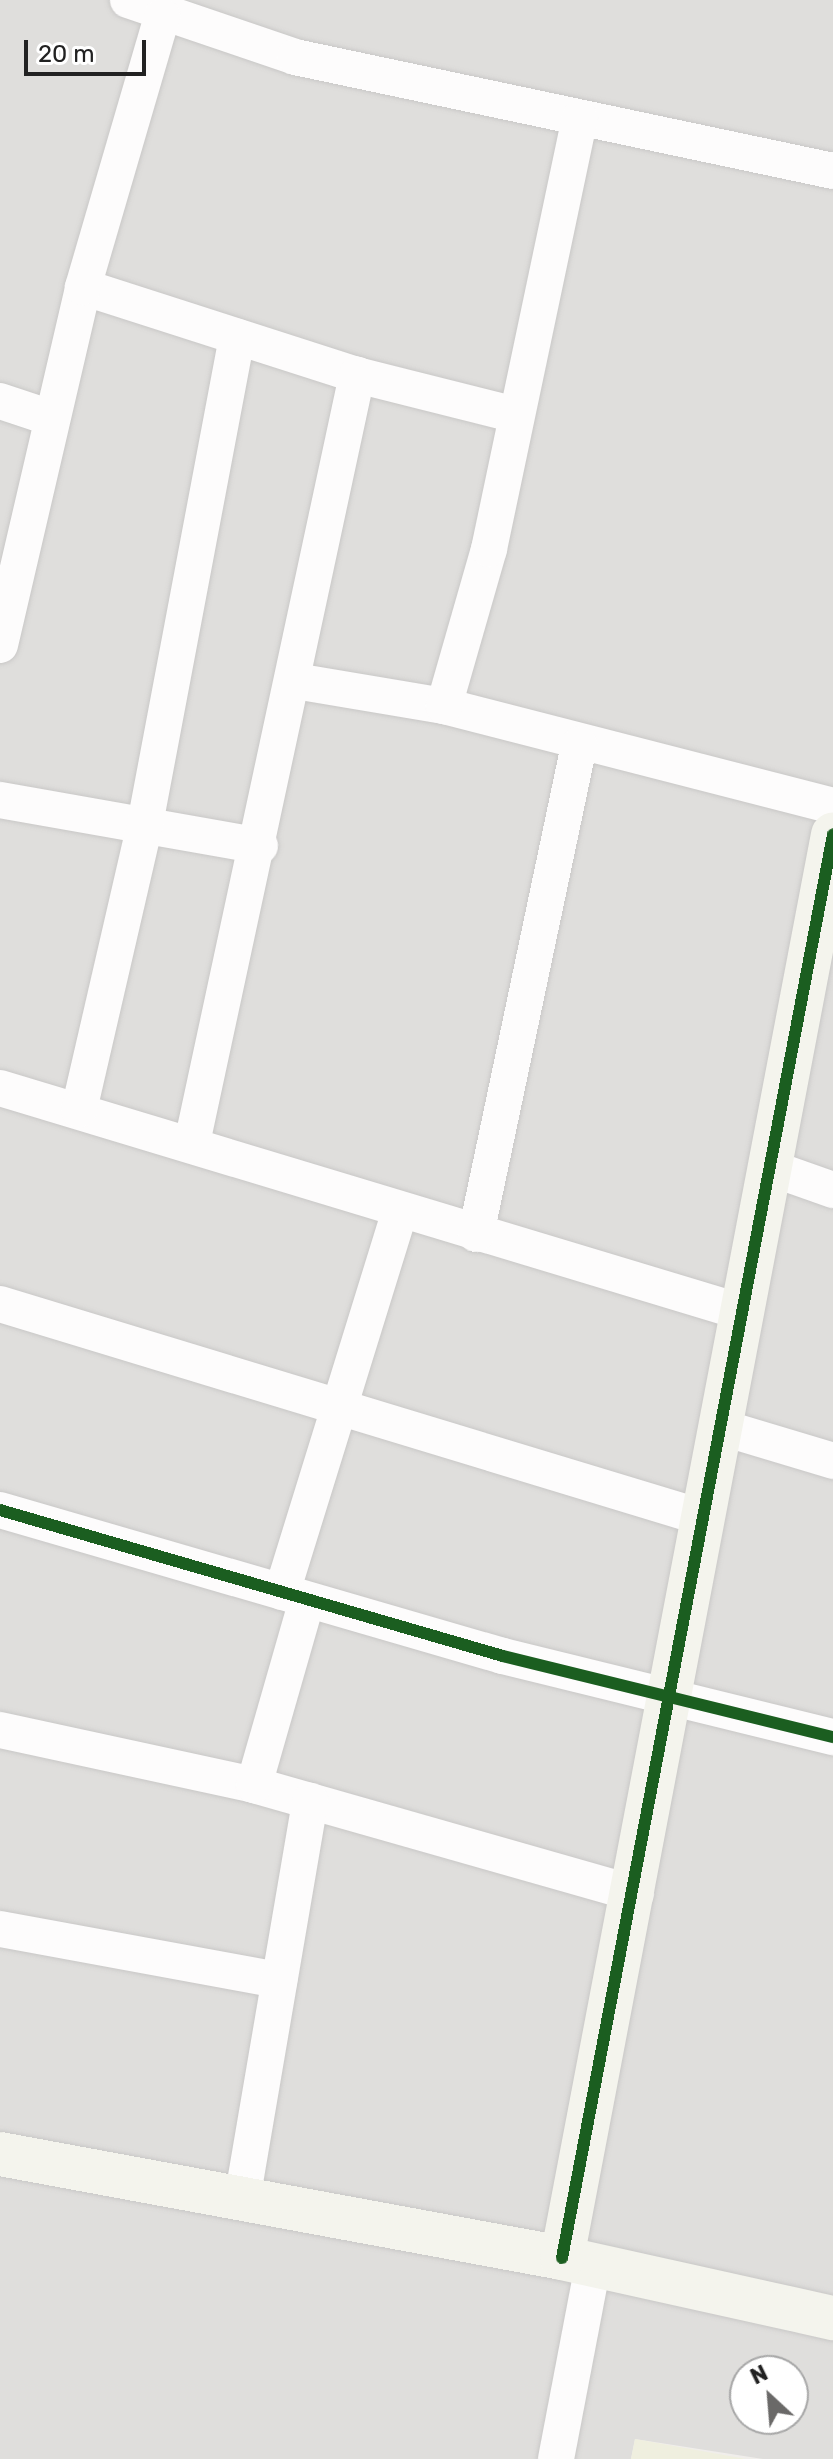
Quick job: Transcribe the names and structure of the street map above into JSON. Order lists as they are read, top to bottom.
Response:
{
  "scale_bar": "20 m",
  "north": "top left"
}
